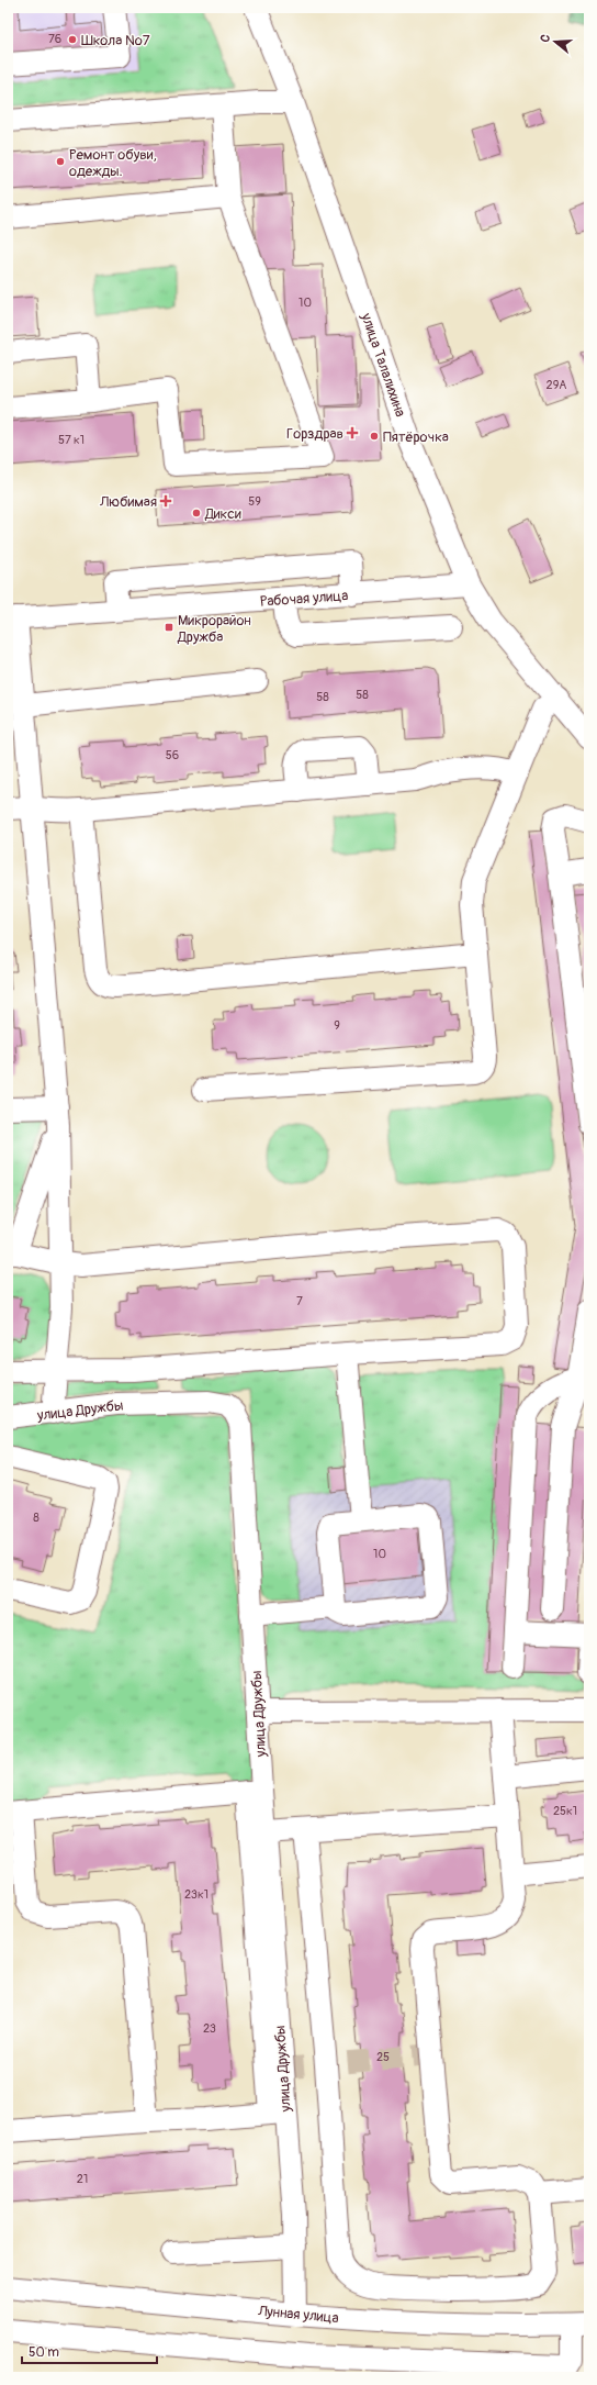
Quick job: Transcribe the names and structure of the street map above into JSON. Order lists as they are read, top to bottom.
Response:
{
  "streets": {
    "street": [
      "улица Талалихина",
      "Рабочая улица",
      "улица Дружбы",
      "Лунная улица"
    ]
  },
  "crossings": [
    ["улица Талалихина", "Рабочая улица"],
    ["улица Дружбы", "Лунная улица"]
  ],
  "places": {
    "other": [
      "Школа №7",
      "Ремонт обуви, одежды.",
      "Пятёрочка",
      "Дикси"
    ],
    "health": ["Горздрав", "Любимая"],
    "transit": ["Микрорайон Дружба"]
  },
  "house_numbers": [
    "76",
    "10",
    "29А",
    "57 к1",
    "59",
    "58",
    "58",
    "56",
    "9",
    "7",
    "8",
    "10",
    "25к1",
    "23к1",
    "23",
    "25",
    "21"
  ],
  "scale_bar": "50 m",
  "north": "left"
}
